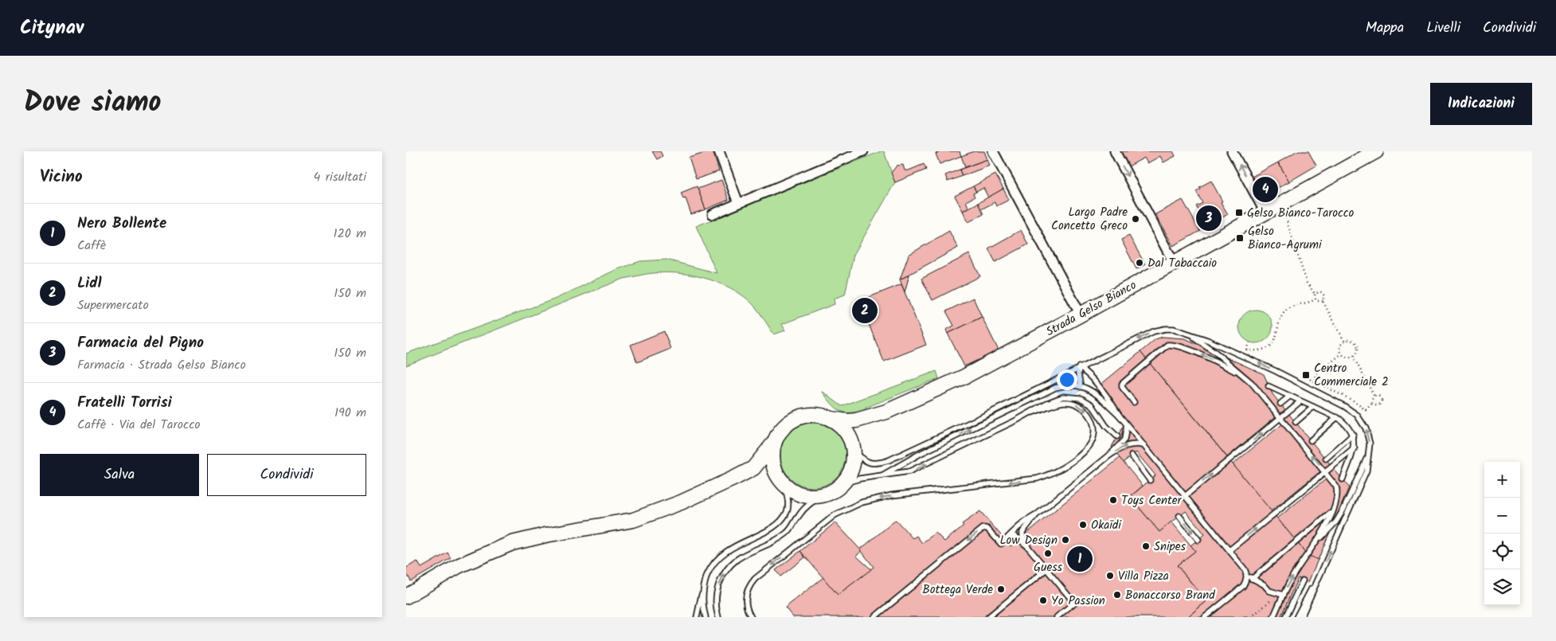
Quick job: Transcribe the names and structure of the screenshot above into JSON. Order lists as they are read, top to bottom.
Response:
{
  "streets": {
    "main road": ["Strada Gelso Bianco"]
  },
  "places": {
    "transit": ["Gelso Bianco-Tarocco", "Gelso Bianco-Agrumi", "Centro Commerciale 2"],
    "other": [
      "Largo Padre Concetto Greco",
      "Dal Tabaccaio",
      "Toys Center",
      "Okaïdi",
      "Low Design",
      "Snipes",
      "Guess",
      "Villa Pizza",
      "Bottega Verde",
      "Bonaccorso Brand",
      "Yo Passion"
    ]
  },
  "page": {
    "header": "Citynav",
    "nav": ["Mappa", "Livelli", "Condividi"],
    "title": "Dove siamo",
    "buttons": [
      "Indicazioni",
      ["Salva", "Condividi"]
    ],
    "heading": ["Vicino", "4 risultati"],
    "pins": [
      "4",
      "3",
      "2",
      "1"
    ],
    "list": [
      {
        "mark": "1",
        "name": "Nero Bollente",
        "note": "Caffè",
        "value": "120 m"
      },
      {
        "mark": "2",
        "name": "Lidl",
        "note": "Supermercato",
        "value": "150 m"
      },
      {
        "mark": "3",
        "name": "Farmacia del Pigno",
        "note": "Farmacia · Strada Gelso Bianco",
        "value": "150 m"
      },
      {
        "mark": "4",
        "name": "Fratelli Torrisi",
        "note": "Caffè · Via del Tarocco",
        "value": "190 m"
      }
    ],
    "map_buttons": ["+", "−"]
  }
}
